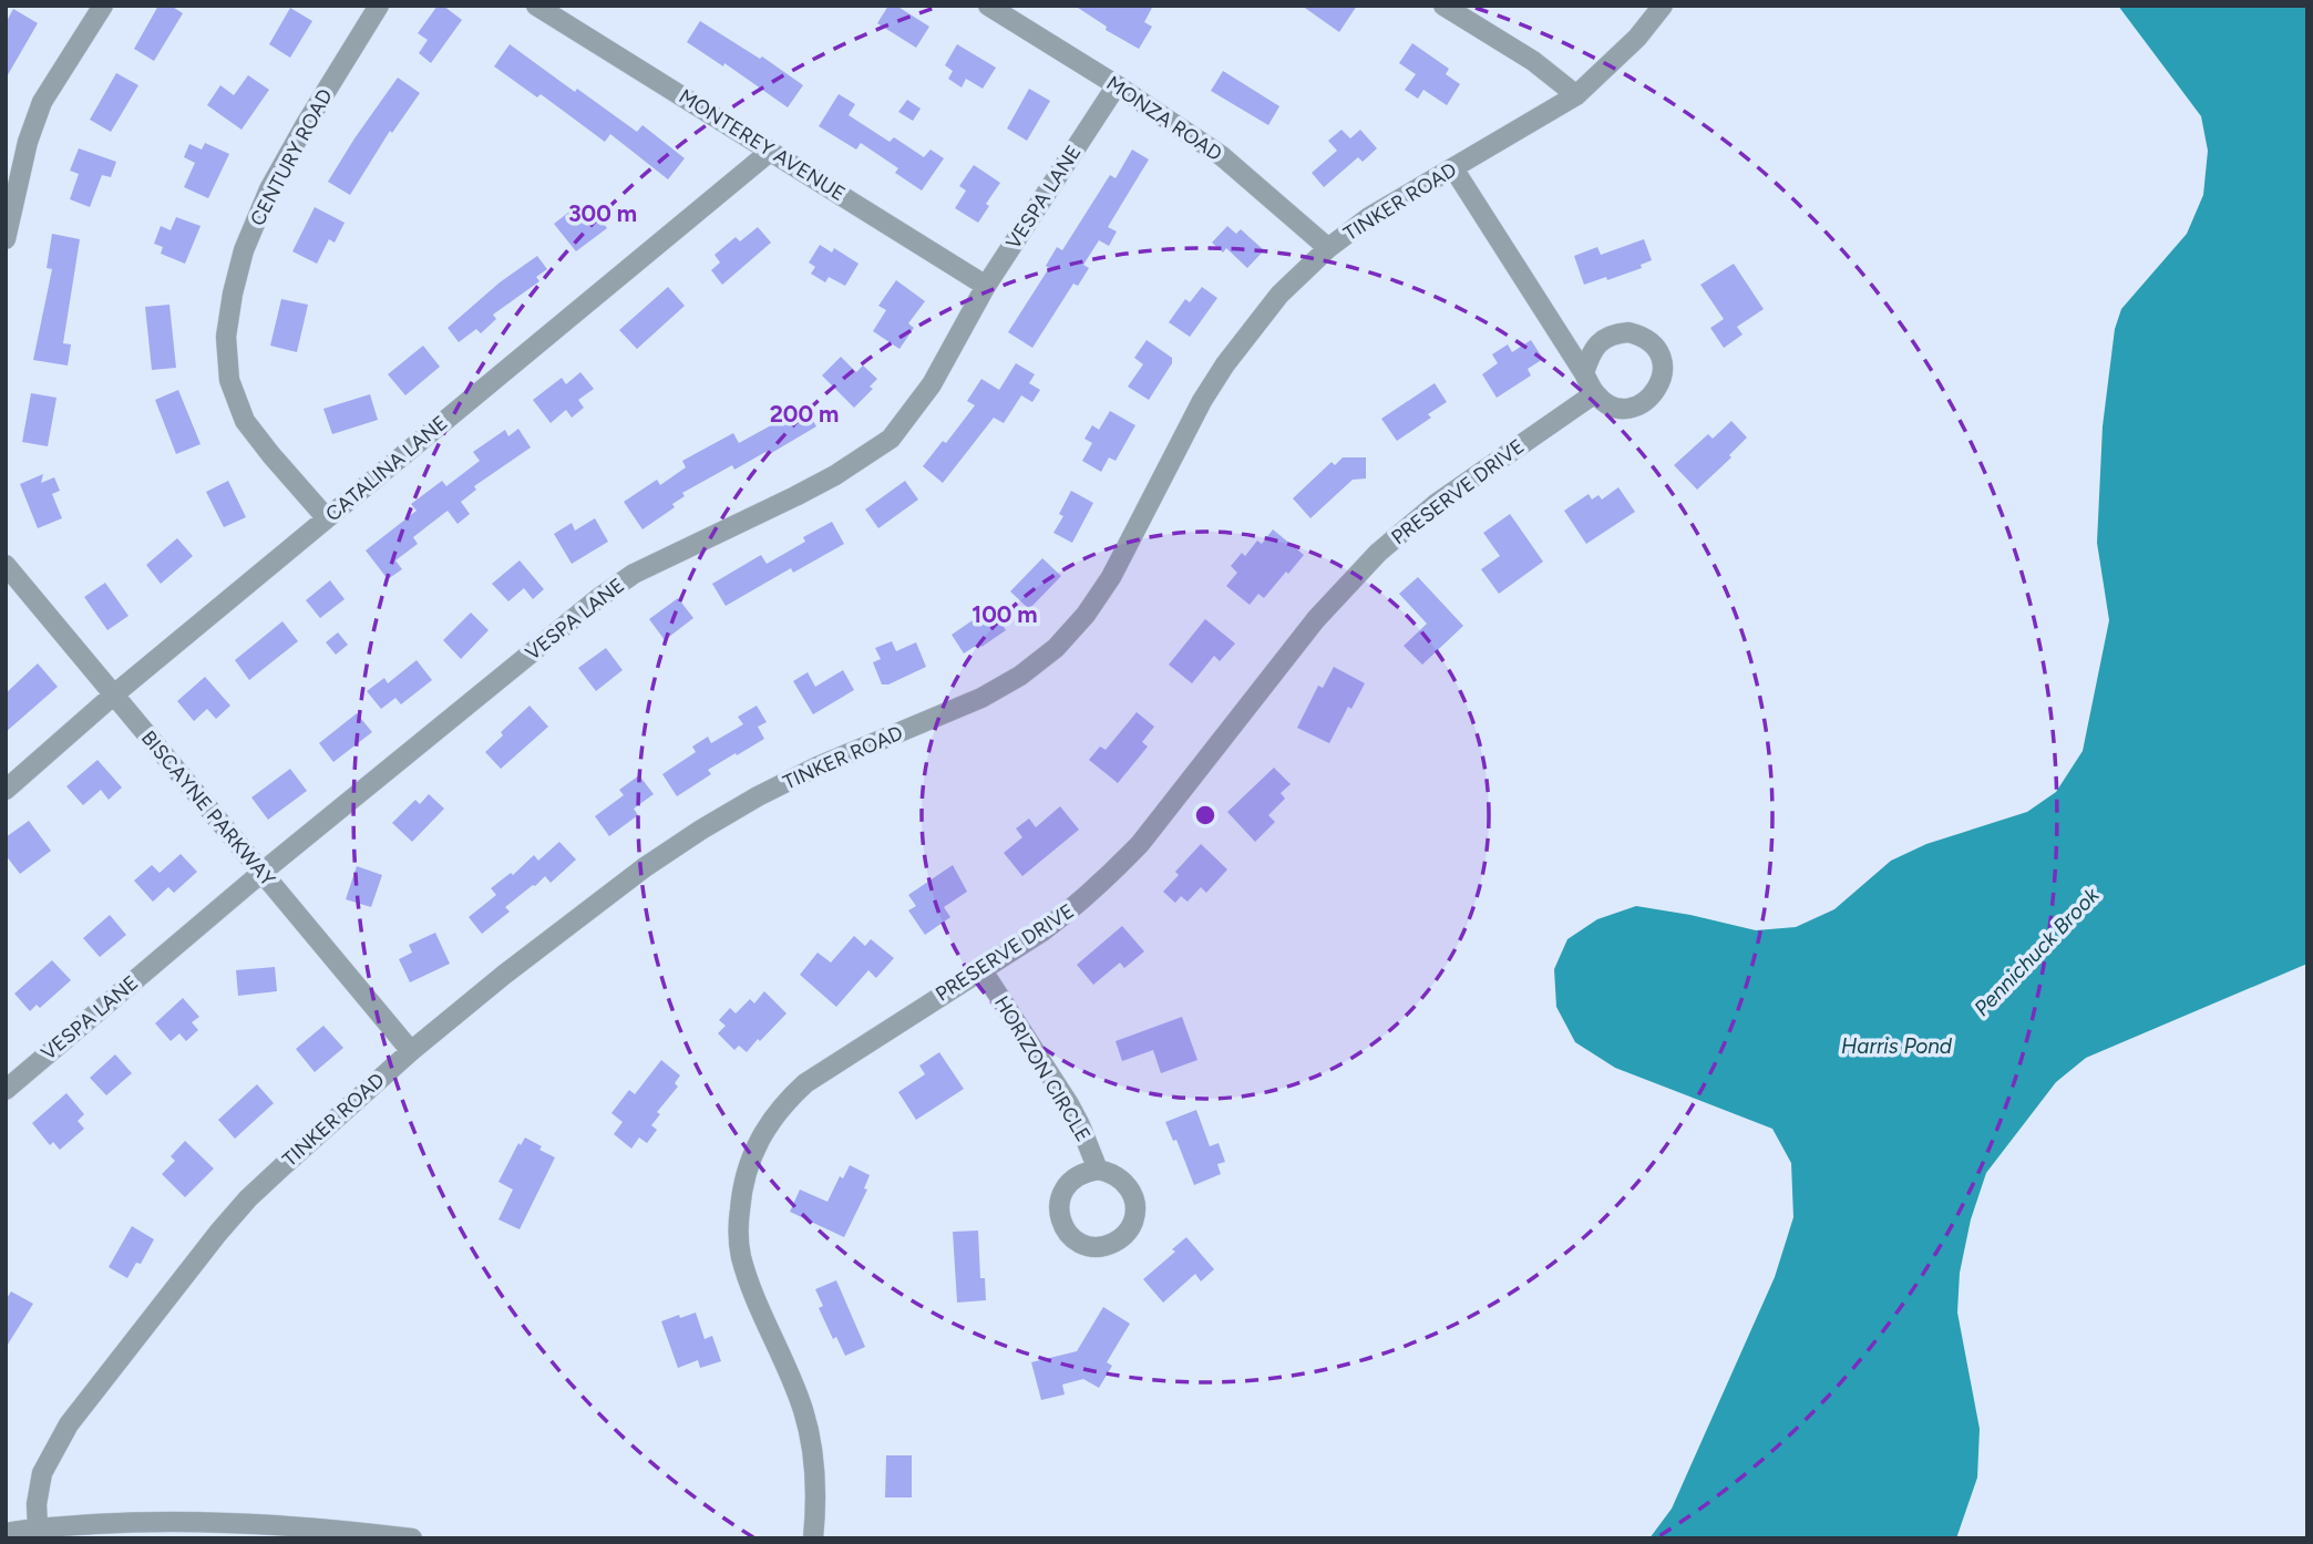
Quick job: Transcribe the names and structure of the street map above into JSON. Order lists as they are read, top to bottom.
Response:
{
  "streets": {
    "street": [
      "MONZA ROAD",
      "MONTEREY AVENUE",
      "CENTURY ROAD",
      "VESPA LANE",
      "TINKER ROAD",
      "CATALINA LANE",
      "PRESERVE DRIVE",
      "BISCAYNE PARKWAY",
      "HORIZON CIRCLE"
    ]
  },
  "crossings": [
    ["MONZA ROAD", "VESPA LANE"],
    ["MONZA ROAD", "TINKER ROAD"],
    ["MONTEREY AVENUE", "VESPA LANE"],
    ["MONTEREY AVENUE", "CATALINA LANE"],
    ["CENTURY ROAD", "CATALINA LANE"],
    ["VESPA LANE", "BISCAYNE PARKWAY"],
    ["TINKER ROAD", "BISCAYNE PARKWAY"],
    ["CATALINA LANE", "BISCAYNE PARKWAY"],
    ["PRESERVE DRIVE", "HORIZON CIRCLE"]
  ],
  "water": ["Pennichuck Brook", "Harris Pond"],
  "rings": ["300 m", "200 m", "100 m"]
}
